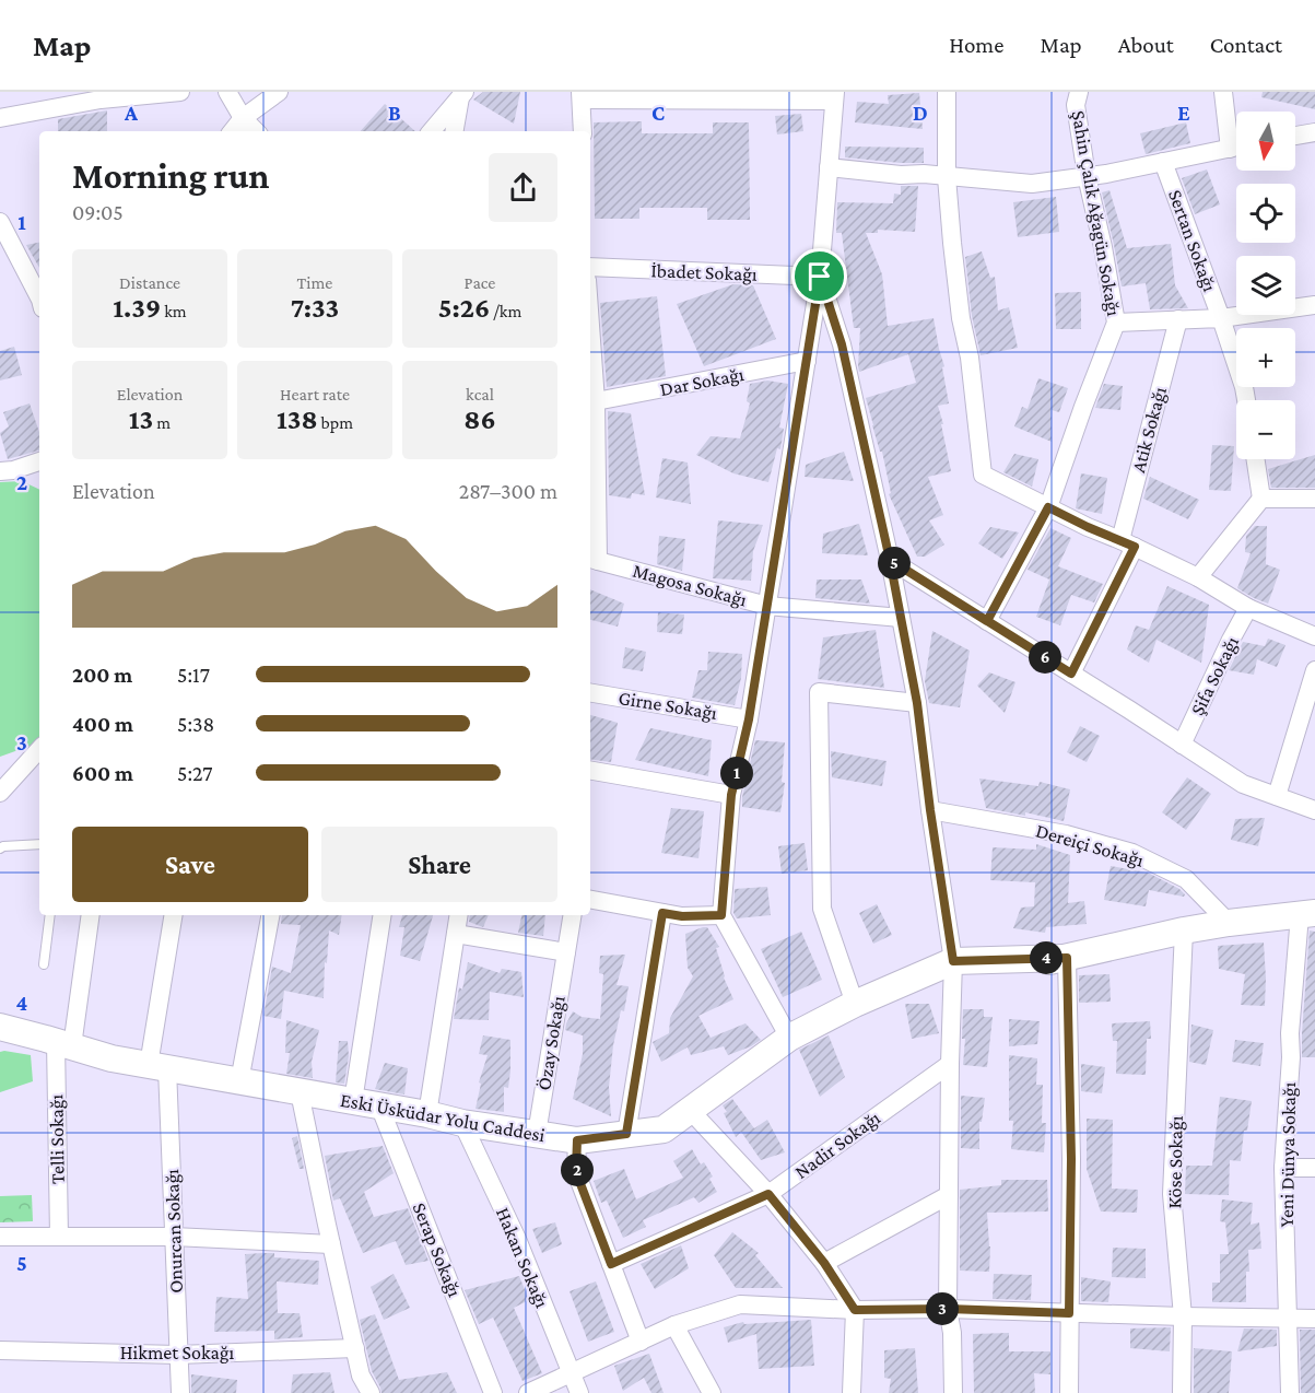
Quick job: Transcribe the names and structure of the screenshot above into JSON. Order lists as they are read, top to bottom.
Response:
{
  "streets": {
    "street": [
      "Şahin Çalık Ağagün Sokağı",
      "Sertan Sokağı",
      "İbadet Sokağı",
      "Dar Sokağı",
      "Atik Sokağı",
      "Magosa Sokağı",
      "Şifa Sokağı",
      "Girne Sokağı",
      "Dereiçi Sokağı",
      "Özay Sokağı",
      "Eski Üsküdar Yolu Caddesi",
      "Telli Sokağı",
      "Nadir Sokağı",
      "Yeni Dünya Sokağı",
      "Köse Sokağı",
      "Onurcan Sokağı",
      "Serap Sokağı",
      "Hakan Sokağı",
      "Hikmet Sokağı"
    ]
  },
  "crossings": [
    ["Dereiçi Sokağı", "Eski Üsküdar Yolu Caddesi"],
    ["Özay Sokağı", "Eski Üsküdar Yolu Caddesi"],
    ["Eski Üsküdar Yolu Caddesi", "Telli Sokağı"],
    ["Eski Üsküdar Yolu Caddesi", "Yeni Dünya Sokağı"],
    ["Eski Üsküdar Yolu Caddesi", "Köse Sokağı"],
    ["Eski Üsküdar Yolu Caddesi", "Onurcan Sokağı"],
    ["Eski Üsküdar Yolu Caddesi", "Serap Sokağı"],
    ["Eski Üsküdar Yolu Caddesi", "Hakan Sokağı"],
    ["Onurcan Sokağı", "Hikmet Sokağı"]
  ],
  "north": "bottom",
  "page": {
    "header": "Map",
    "nav": [
      "Home",
      "Map",
      "About",
      "Contact"
    ],
    "map_buttons": ["+", "−"],
    "heading": ["Morning run", "09:05"],
    "stats": [
      ["Distance", "1.39 km"],
      ["Time", "7:33"],
      ["Pace", "5:26 /km"],
      ["Elevation", "13 m"],
      ["Heart rate", "138 bpm"],
      ["kcal", "86"]
    ],
    "chart": ["Elevation", "287–300 m"],
    "pins": [
      "5",
      "6",
      "1",
      "4",
      "2",
      "3"
    ],
    "list": [
      {
        "name": "200 m",
        "note": "5:17"
      },
      {
        "name": "400 m",
        "note": "5:38"
      },
      {
        "name": "600 m",
        "note": "5:27"
      }
    ],
    "buttons": ["Save", "Share"]
  },
  "grid": {
    "columns": [
      "A",
      "B",
      "C",
      "D",
      "E"
    ],
    "rows": [
      "1",
      "2",
      "3",
      "4",
      "5"
    ]
  }
}
